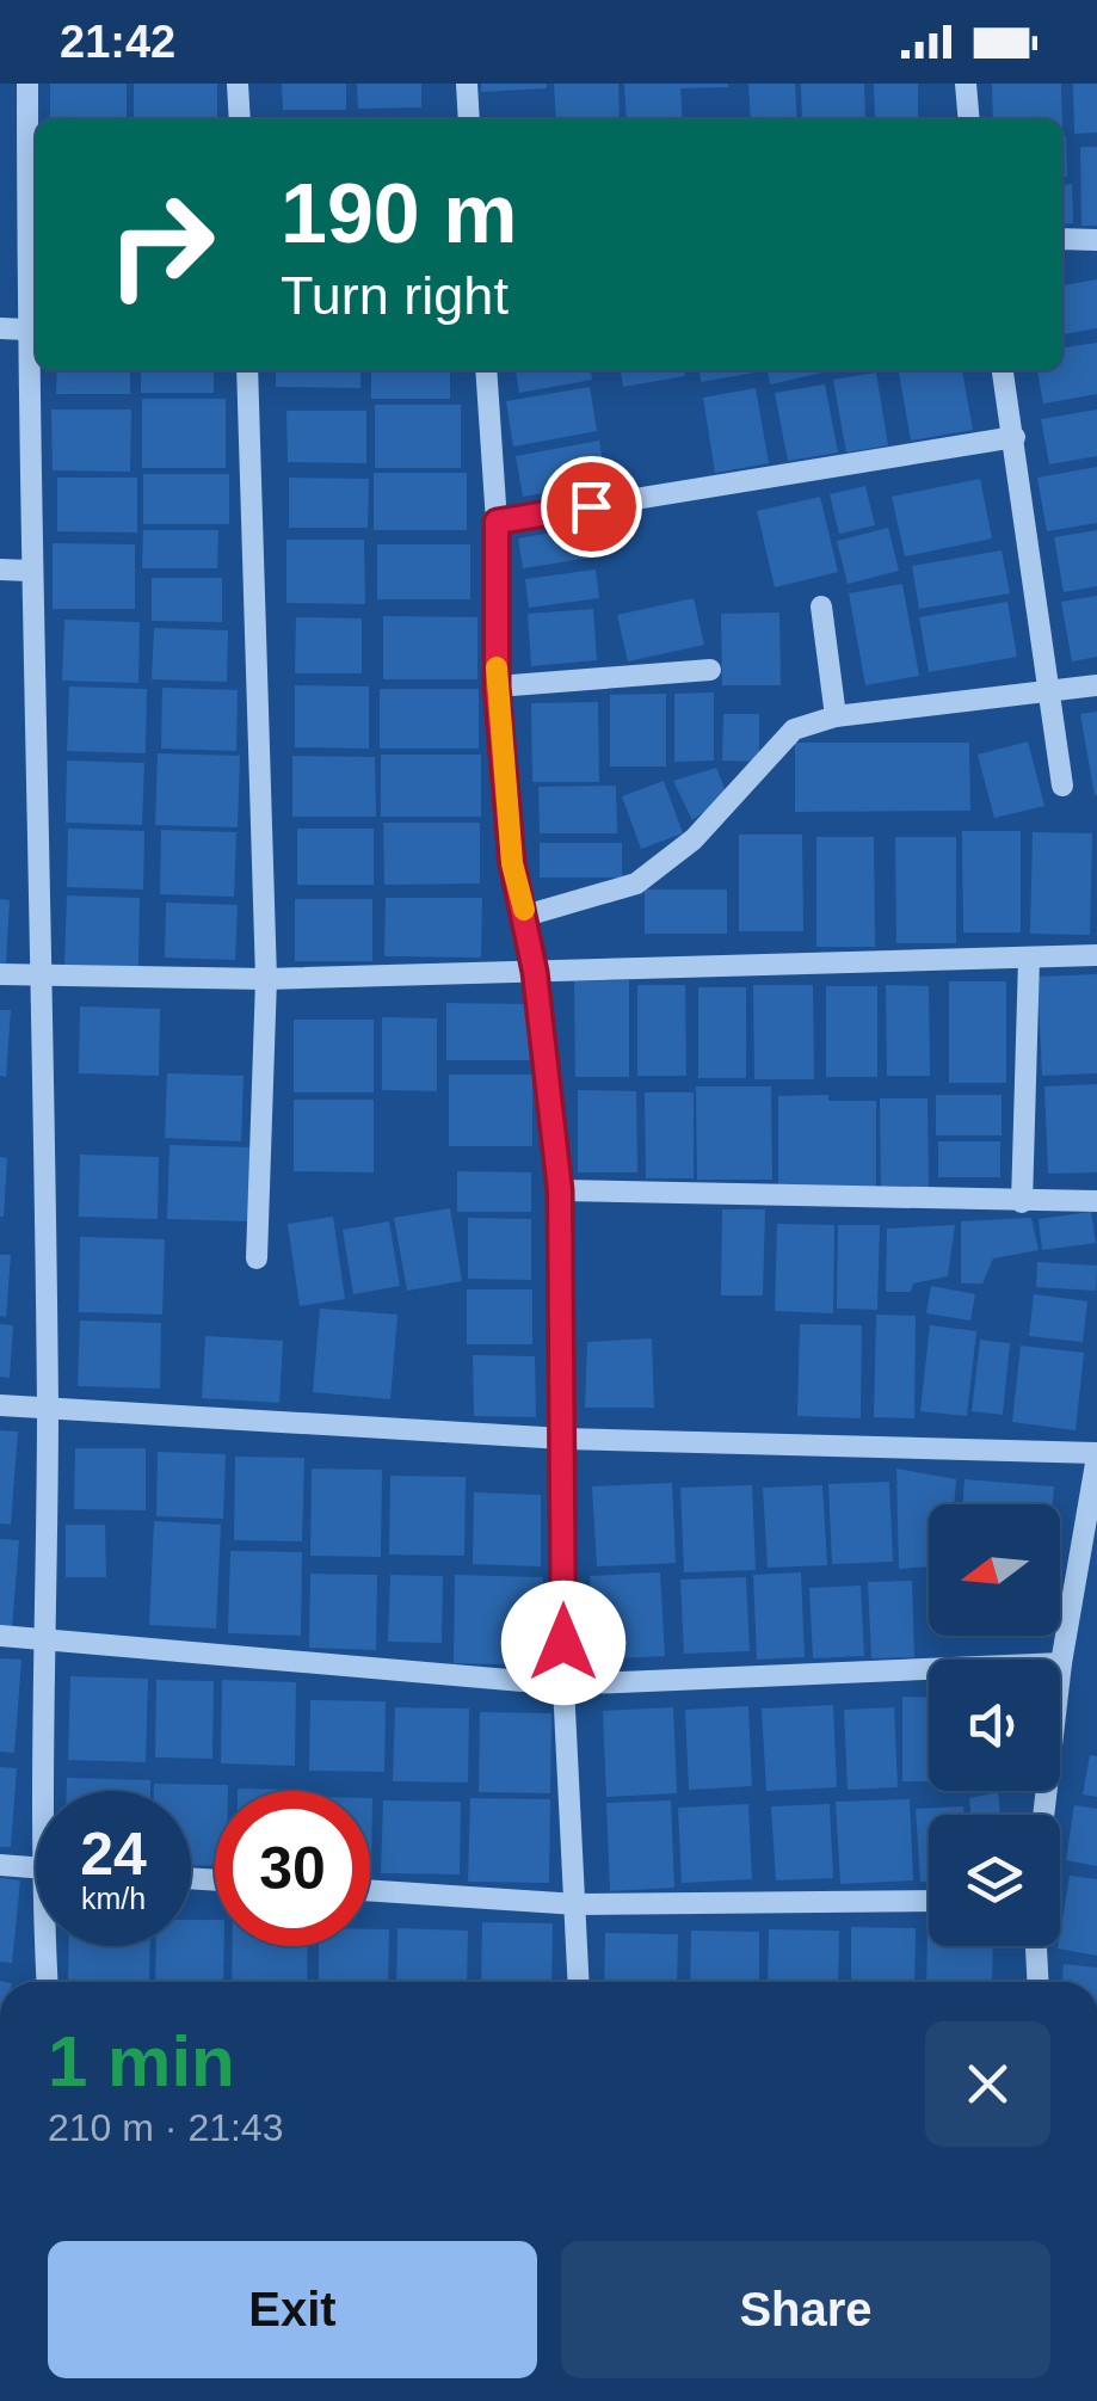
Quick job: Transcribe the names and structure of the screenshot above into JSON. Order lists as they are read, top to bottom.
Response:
{
  "north": "left",
  "page": {
    "status": "21:42",
    "turn": ["190 m", "Turn right"],
    "speed": "24 km/h",
    "limit": "30",
    "heading": ["1 min", "210 m · 21:43"],
    "buttons": ["Exit", "Share"]
  }
}
